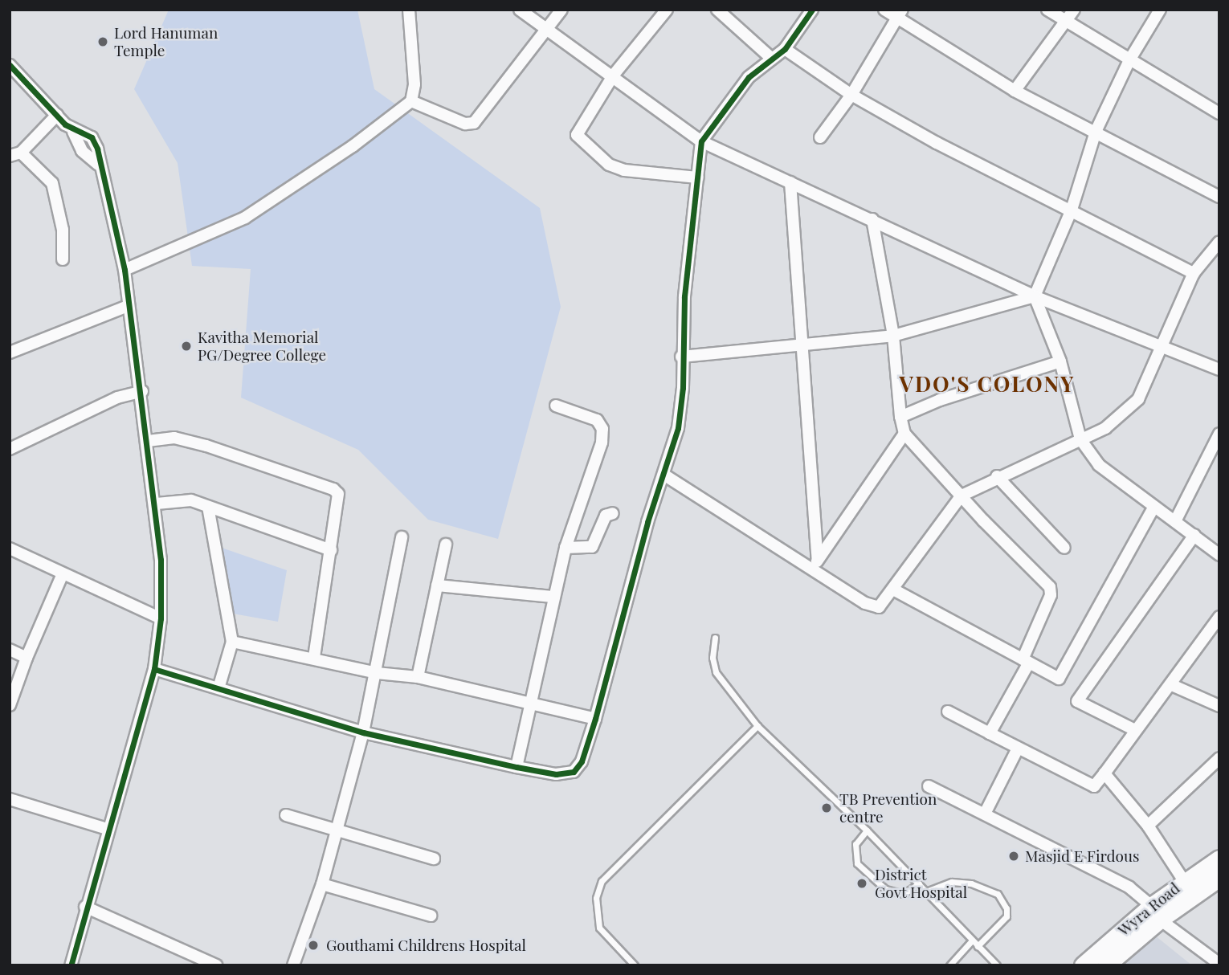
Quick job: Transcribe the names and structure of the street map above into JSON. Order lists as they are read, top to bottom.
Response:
{
  "streets": {
    "main road": ["Wyra Road"]
  },
  "districts": ["VDO'S COLONY"],
  "places": [
    "Lord Hanuman Temple",
    "Kavitha Memorial PG/Degree College",
    "TB Prevention centre",
    "Masjid E Firdous",
    "District Govt Hospital",
    "Gouthami Childrens Hospital"
  ]
}
